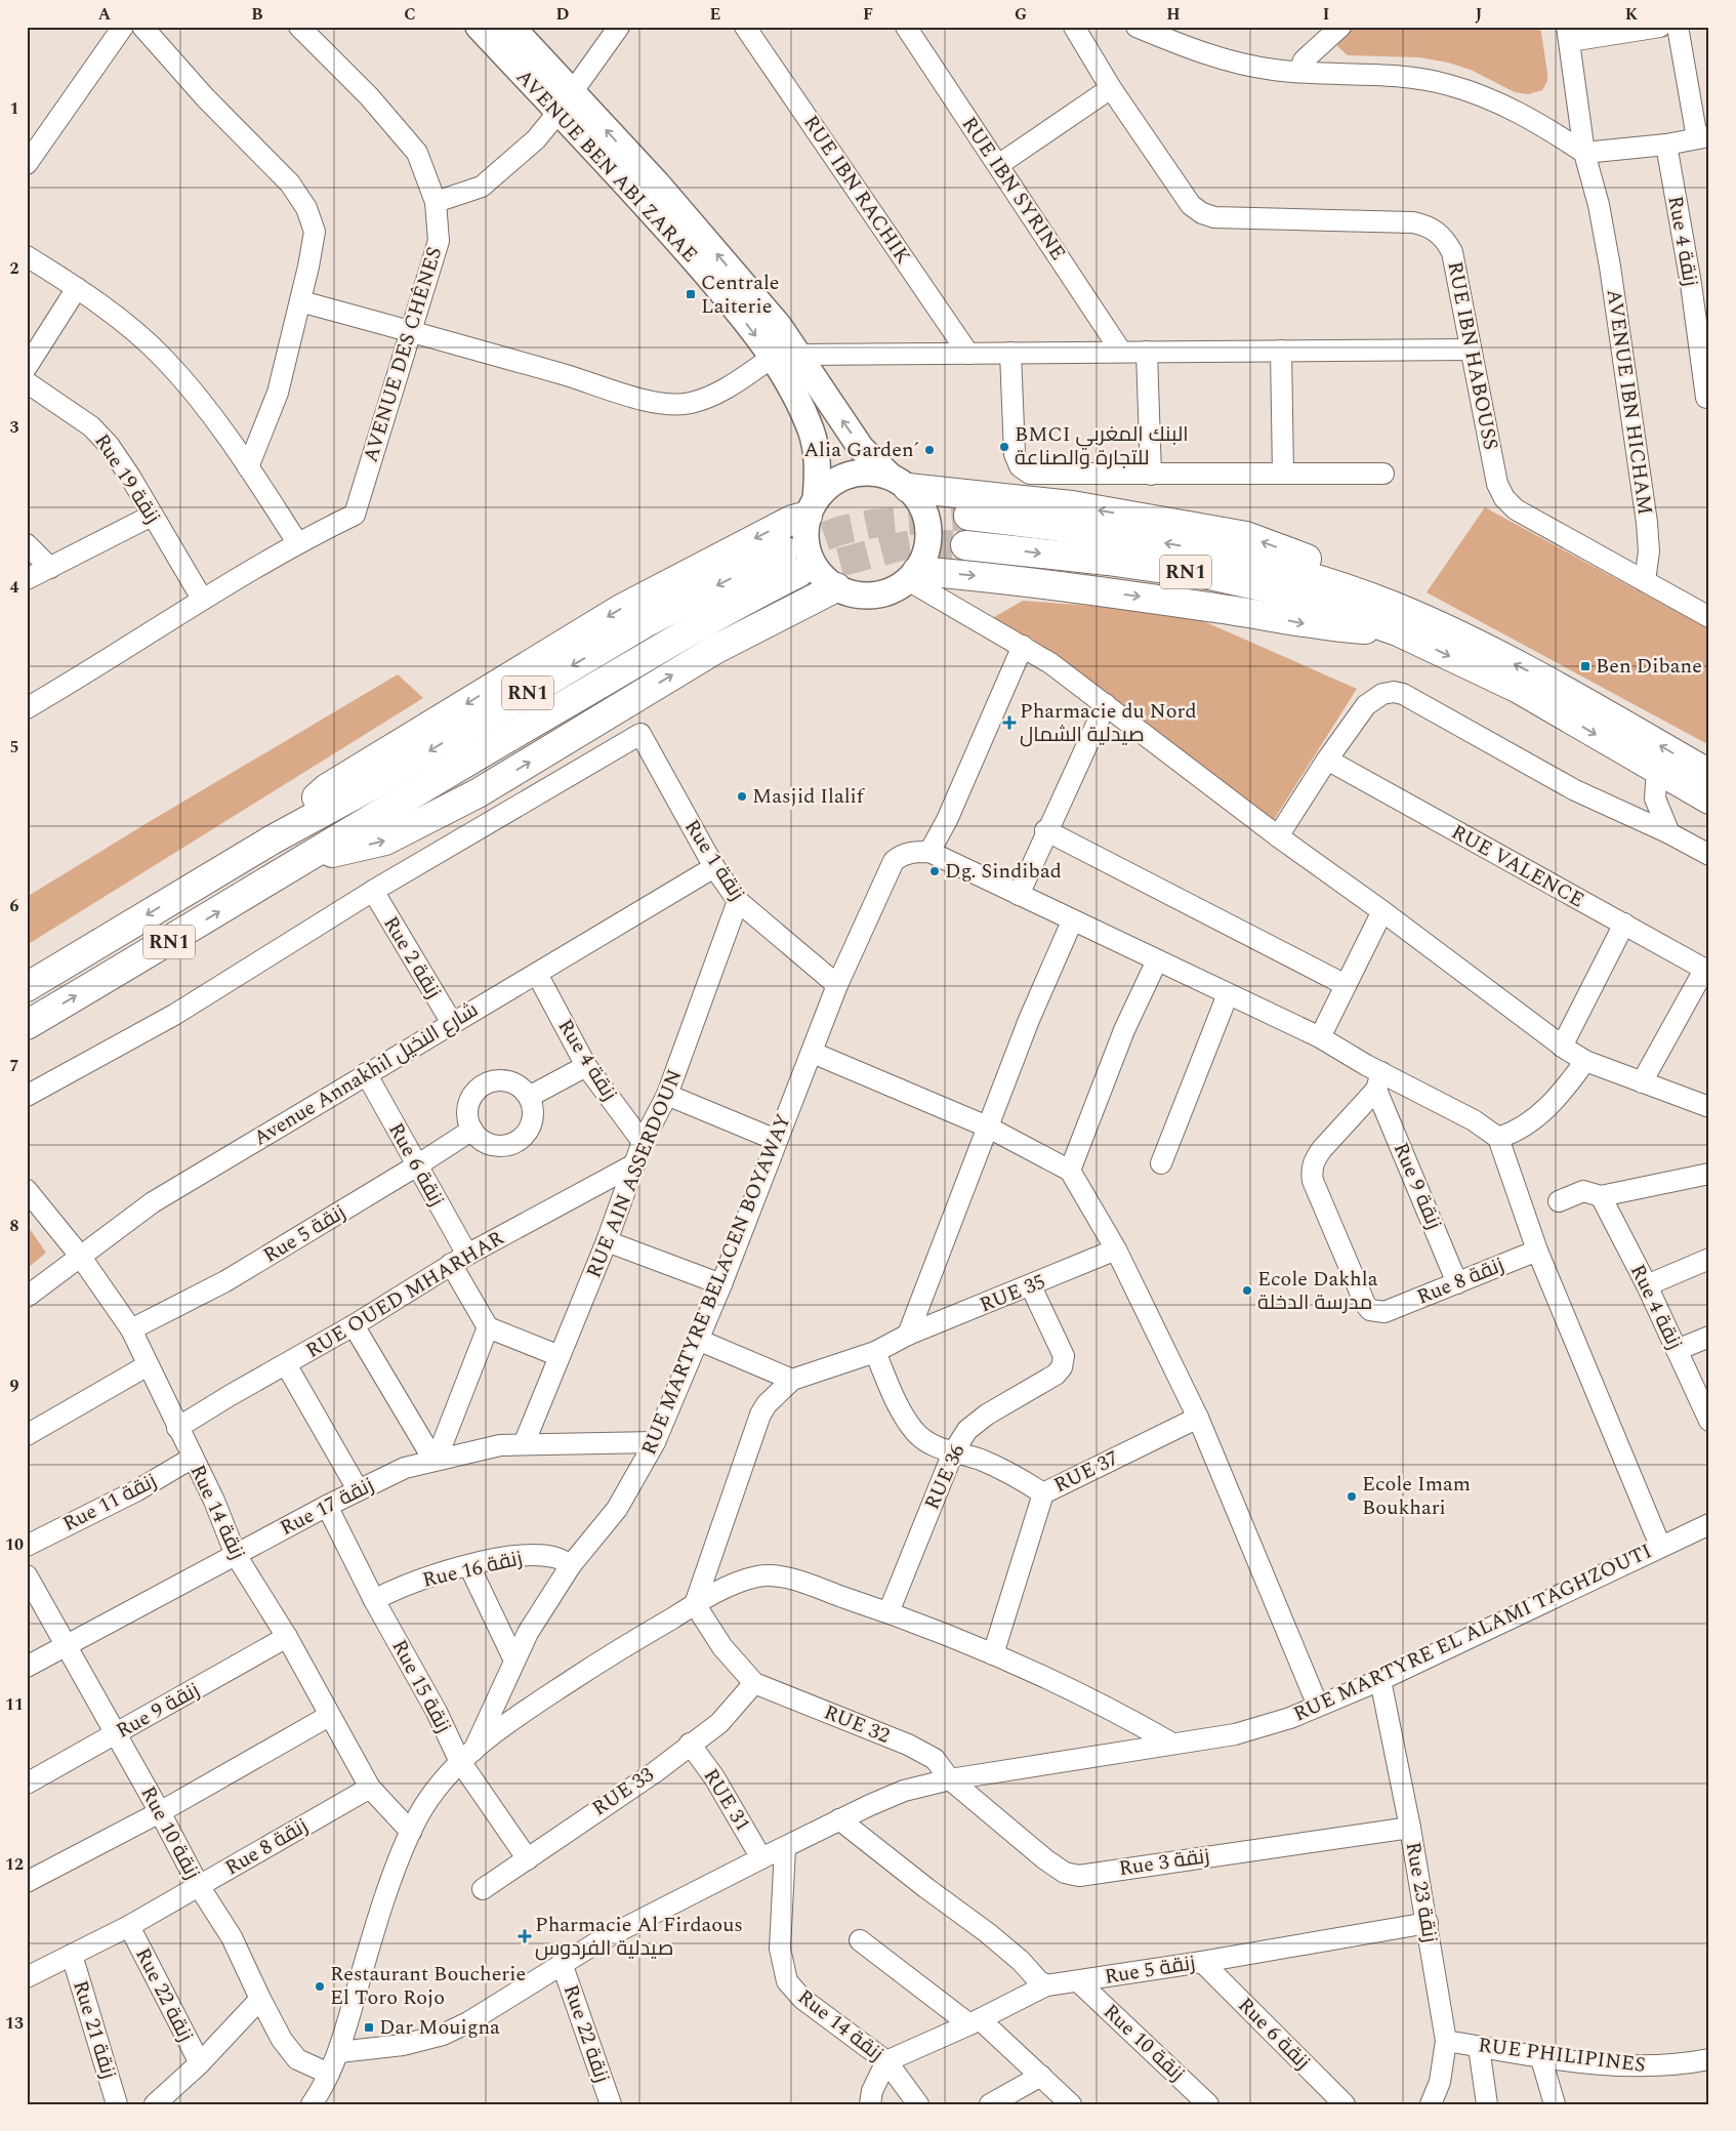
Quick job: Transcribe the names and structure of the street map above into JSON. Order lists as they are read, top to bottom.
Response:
{
  "streets": {
    "highway": ["RN1"],
    "main road": ["AVENUE BEN ABI ZARAE"],
    "street": [
      "RUE IBN SYRINE",
      "RUE IBN RACHIK",
      "Rue 4 زنقة",
      "AVENUE DES CHÊNES",
      "RUE IBN HABOUSS",
      "AVENUE IBN HICHAM",
      "Rue 19 زنقة",
      "Rue 1 زنقة",
      "RUE VALENCE",
      "Rue 2 زنقة",
      "Avenue Annakhil شارع النخيل",
      "Rue 6 زنقة",
      "RUE AIN ASSERDOUN",
      "Rue 9 زنقة",
      "Rue 5 زنقة",
      "Rue 8 زنقة",
      "RUE MARTYRE BELACEN BOYAWAY",
      "RUE 35",
      "RUE OUED MHARHAR",
      "RUE 37",
      "RUE 36",
      "Rue 11 زنقة",
      "Rue 17 زنقة",
      "Rue 14 زنقة",
      "Rue 16 زنقة",
      "RUE MARTYRE EL ALAMI TAGHZOUTI",
      "Rue 15 زنقة",
      "RUE 32",
      "RUE 33",
      "RUE 31",
      "Rue 10 زنقة",
      "Rue 3 زنقة",
      "Rue 23 زنقة",
      "Rue 22 زنقة",
      "Rue 21 زنقة",
      "RUE PHILIPINES"
    ]
  },
  "crossings": [
    ["Rue 4 زنقة", "Avenue Annakhil شارع النخيل"],
    ["Rue 4 زنقة", "RUE AIN ASSERDOUN"],
    ["RUE IBN HABOUSS", "AVENUE IBN HICHAM"],
    ["Rue 1 زنقة", "Rue 2 زنقة"],
    ["Rue 1 زنقة", "Avenue Annakhil شارع النخيل"],
    ["Rue 1 زنقة", "RUE AIN ASSERDOUN"],
    ["Rue 1 زنقة", "RUE MARTYRE BELACEN BOYAWAY"],
    ["Rue 2 زنقة", "Avenue Annakhil شارع النخيل"],
    ["Avenue Annakhil شارع النخيل", "Rue 6 زنقة"],
    ["Avenue Annakhil شارع النخيل", "Rue 14 زنقة"],
    ["Rue 6 زنقة", "Rue 5 زنقة"],
    ["Rue 6 زنقة", "RUE OUED MHARHAR"],
    ["RUE AIN ASSERDOUN", "RUE OUED MHARHAR"],
    ["RUE AIN ASSERDOUN", "Rue 17 زنقة"],
    ["Rue 9 زنقة", "Rue 8 زنقة"],
    ["Rue 9 زنقة", "Rue 14 زنقة"],
    ["Rue 9 زنقة", "Rue 10 زنقة"],
    ["Rue 5 زنقة", "Rue 14 زنقة"],
    ["Rue 5 زنقة", "Rue 10 زنقة"],
    ["Rue 5 زنقة", "Rue 23 زنقة"],
    ["Rue 8 زنقة", "Rue 14 زنقة"],
    ["Rue 8 زنقة", "Rue 10 زنقة"],
    ["Rue 8 زنقة", "Rue 22 زنقة"],
    ["Rue 8 زنقة", "Rue 21 زنقة"],
    ["RUE MARTYRE BELACEN BOYAWAY", "Rue 17 زنقة"],
    ["RUE MARTYRE BELACEN BOYAWAY", "Rue 16 زنقة"],
    ["RUE MARTYRE BELACEN BOYAWAY", "Rue 15 زنقة"],
    ["RUE 35", "RUE 36"],
    ["RUE OUED MHARHAR", "Rue 14 زنقة"],
    ["Rue 11 زنقة", "Rue 14 زنقة"],
    ["Rue 17 زنقة", "Rue 14 زنقة"],
    ["Rue 17 زنقة", "Rue 15 زنقة"],
    ["Rue 17 زنقة", "Rue 10 زنقة"],
    ["Rue 14 زنقة", "RUE MARTYRE EL ALAMI TAGHZOUTI"],
    ["Rue 16 زنقة", "Rue 15 زنقة"],
    ["RUE MARTYRE EL ALAMI TAGHZOUTI", "RUE 32"],
    ["RUE MARTYRE EL ALAMI TAGHZOUTI", "RUE 31"],
    ["RUE MARTYRE EL ALAMI TAGHZOUTI", "Rue 3 زنقة"],
    ["RUE MARTYRE EL ALAMI TAGHZOUTI", "Rue 23 زنقة"],
    ["RUE MARTYRE EL ALAMI TAGHZOUTI", "Rue 22 زنقة"],
    ["Rue 15 زنقة", "RUE 33"],
    ["RUE 32", "RUE 33"],
    ["RUE 32", "Rue 3 زنقة"],
    ["RUE 33", "RUE 31"],
    ["Rue 3 زنقة", "Rue 23 زنقة"],
    ["Rue 23 زنقة", "RUE PHILIPINES"]
  ],
  "places": {
    "transit": ["Centrale Laiterie", "Ben Dibane", "Dar Mouigna"],
    "other": [
      "BMCI البنك المغربي للتجارة والصناعة",
      "Alia Garden´",
      "Masjid Ilalif",
      "Dg. Sindibad",
      "Ecole Dakhla مدرسة الدخلة",
      "Ecole Imam Boukhari",
      "Restaurant Boucherie El Toro Rojo"
    ],
    "health": ["Pharmacie du Nord صيدلية الشمال", "Pharmacie Al Firdaous صيدلية الفردوس"]
  },
  "grid": {
    "columns": [
      "A",
      "B",
      "C",
      "D",
      "E",
      "F",
      "G",
      "H",
      "I",
      "J",
      "K"
    ],
    "rows": [
      "1",
      "2",
      "3",
      "4",
      "5",
      "6",
      "7",
      "8",
      "9",
      "10",
      "11",
      "12",
      "13"
    ]
  }
}
